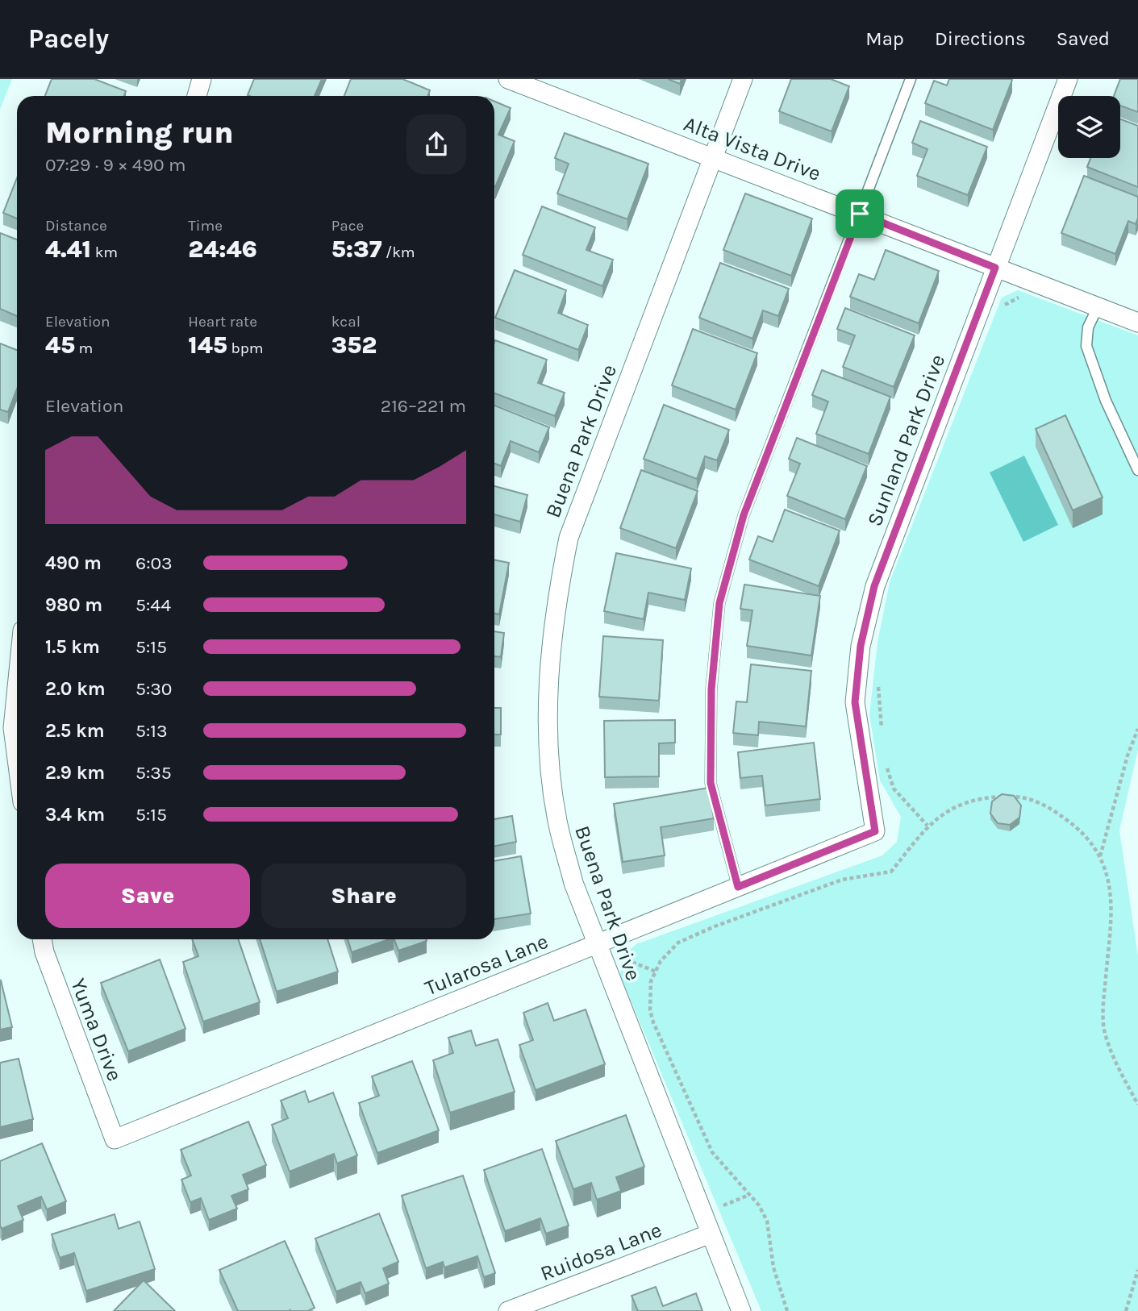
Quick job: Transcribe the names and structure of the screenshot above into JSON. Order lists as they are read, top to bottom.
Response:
{
  "streets": {
    "street": [
      "Alta Vista Drive",
      "Sunland Park Drive",
      "Buena Park Drive",
      "Tularosa Lane",
      "Yuma Drive",
      "Ruidosa Lane"
    ]
  },
  "crossings": [
    ["Alta Vista Drive", "Sunland Park Drive"],
    ["Alta Vista Drive", "Buena Park Drive"],
    ["Sunland Park Drive", "Tularosa Lane"],
    ["Buena Park Drive", "Tularosa Lane"],
    ["Buena Park Drive", "Ruidosa Lane"],
    ["Tularosa Lane", "Yuma Drive"]
  ],
  "page": {
    "header": "Pacely",
    "nav": ["Map", "Directions", "Saved"],
    "heading": ["Morning run", "07:29 · 9 × 490 m"],
    "stats": [
      ["Distance", "4.41 km"],
      ["Time", "24:46"],
      ["Pace", "5:37 /km"],
      ["Elevation", "45 m"],
      ["Heart rate", "145 bpm"],
      ["kcal", "352"]
    ],
    "chart": ["Elevation", "216–221 m"],
    "list": [
      {
        "name": "490 m",
        "note": "6:03"
      },
      {
        "name": "980 m",
        "note": "5:44"
      },
      {
        "name": "1.5 km",
        "note": "5:15"
      },
      {
        "name": "2.0 km",
        "note": "5:30"
      },
      {
        "name": "2.5 km",
        "note": "5:13"
      },
      {
        "name": "2.9 km",
        "note": "5:35"
      },
      {
        "name": "3.4 km",
        "note": "5:15"
      }
    ],
    "buttons": ["Save", "Share"]
  }
}
